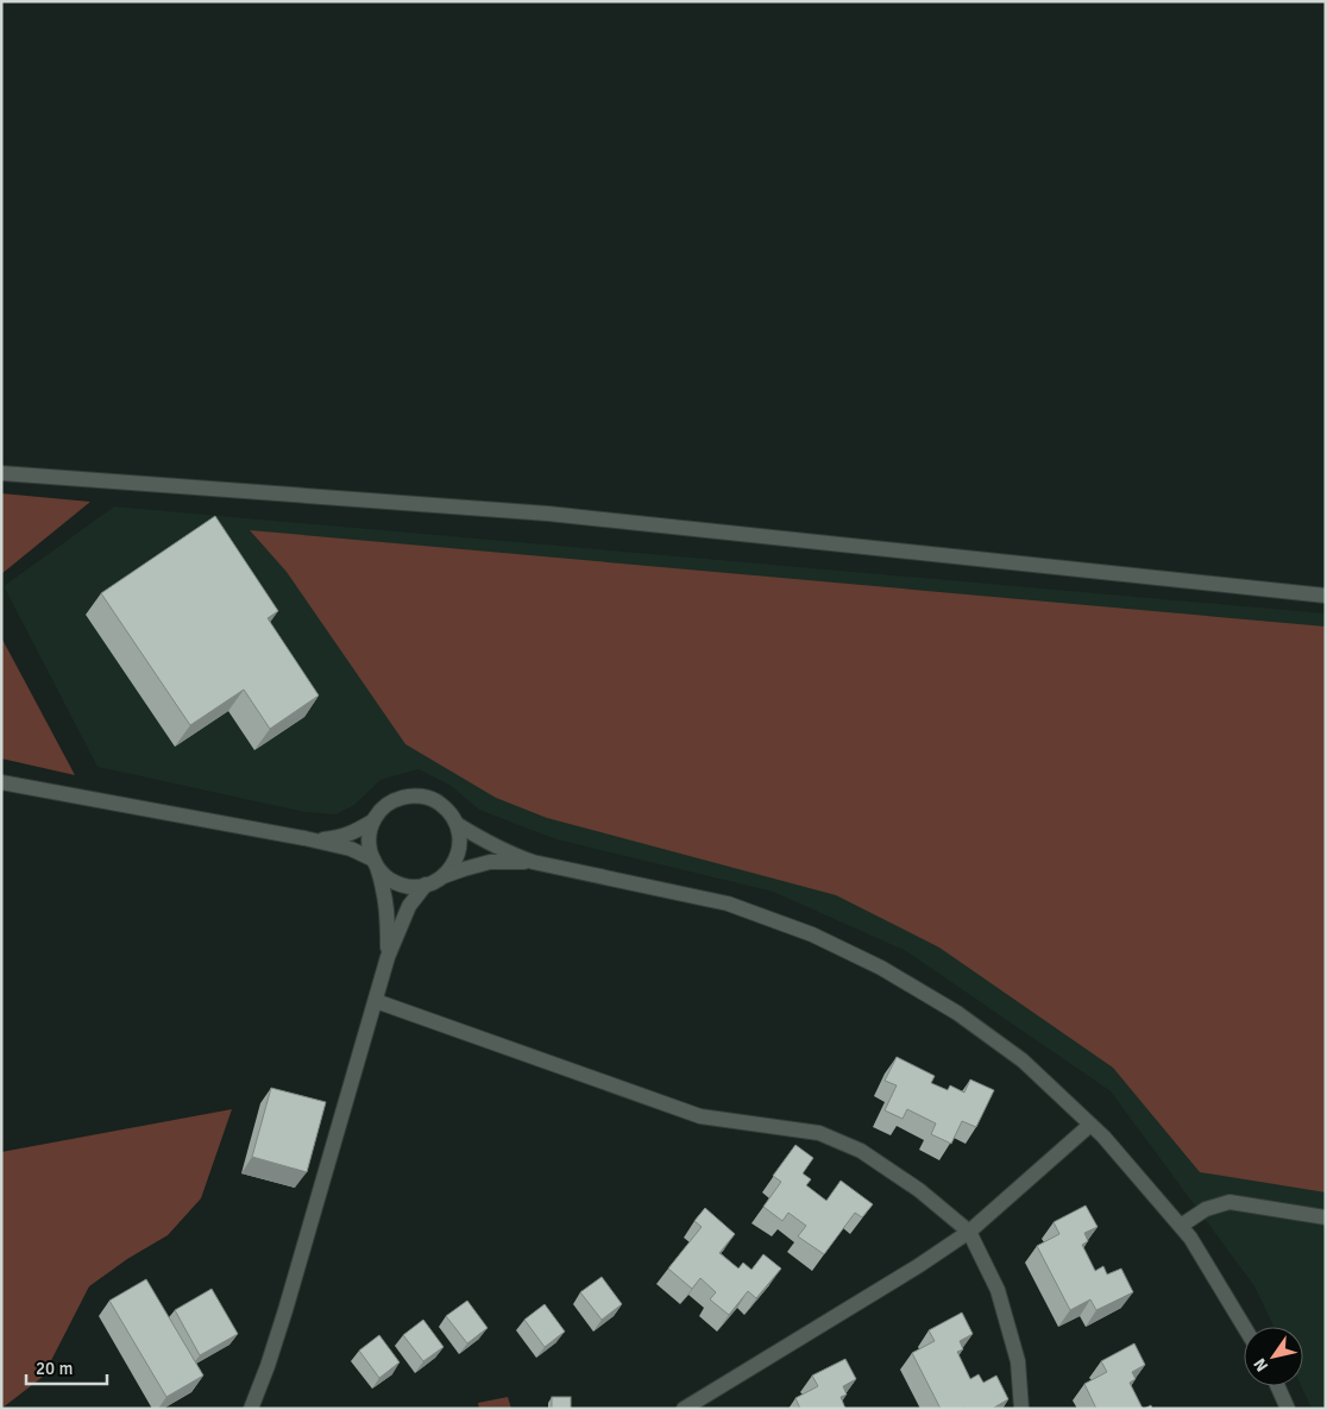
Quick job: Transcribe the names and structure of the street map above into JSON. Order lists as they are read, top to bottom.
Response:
{
  "scale_bar": "20 m",
  "north": "bottom left"
}
